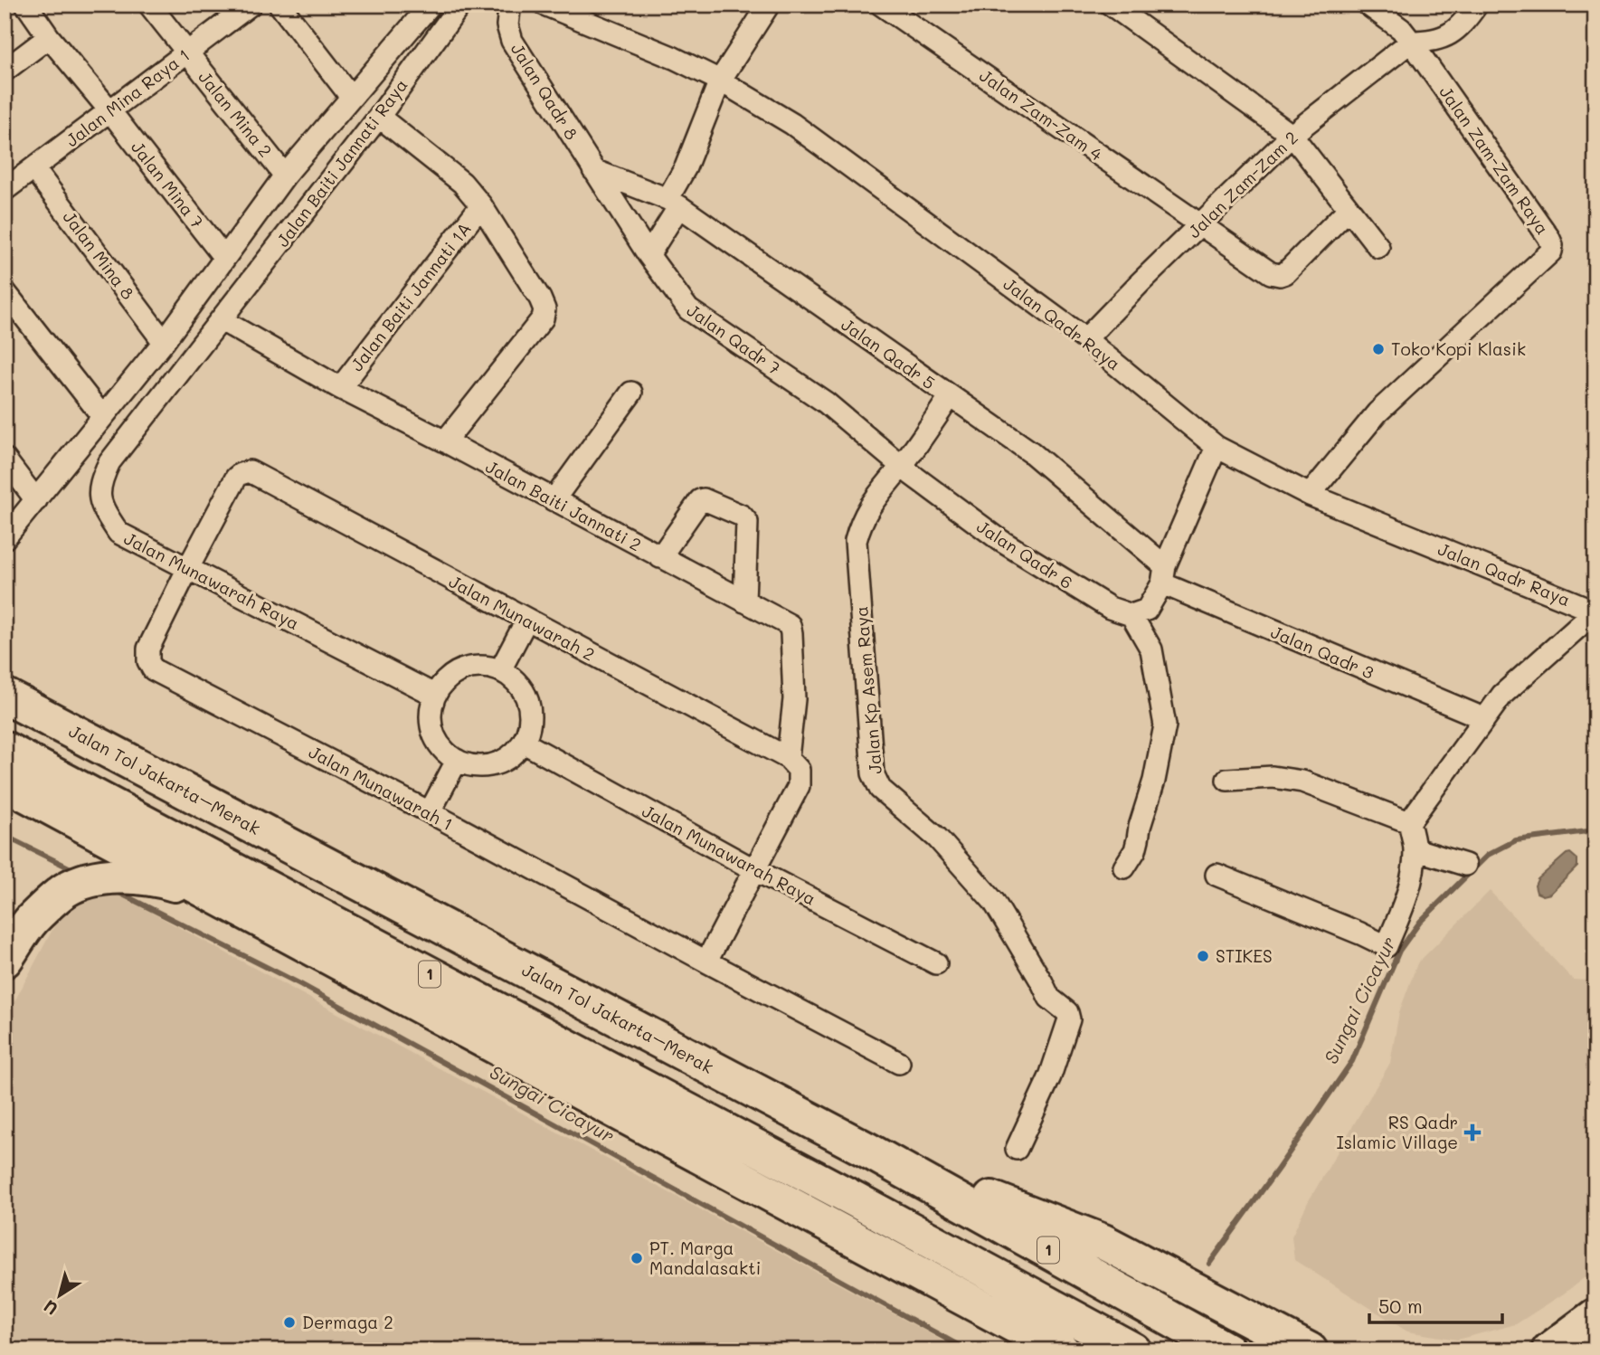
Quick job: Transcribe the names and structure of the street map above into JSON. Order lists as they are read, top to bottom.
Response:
{
  "streets": {
    "highway": ["Jalan Tol Jakarta–Merak", "1"],
    "street": [
      "Jalan Qadr 8",
      "Jalan Mina Raya 1",
      "Jalan Mina 2",
      "Jalan Zam-Zam 4",
      "Jalan Zam-Zam Raya",
      "Jalan Baiti Jannati Raya",
      "Jalan Mina 7",
      "Jalan Zam-Zam 2",
      "Jalan Mina 8",
      "Jalan Baiti Jannati 1A",
      "Jalan Qadr Raya",
      "Jalan Qadr 7",
      "Jalan Qadr 5",
      "Jalan Baiti Jannati 2",
      "Jalan Qadr 6",
      "Jalan Munawarah Raya",
      "Jalan Munawarah 2",
      "Jalan Qadr 3",
      "Jalan Kp Asem Raya",
      "Jalan Munawarah 1"
    ]
  },
  "crossings": [
    ["Jalan Qadr 8", "Jalan Qadr 7"],
    ["Jalan Qadr 8", "Jalan Qadr 5"],
    ["Jalan Mina Raya 1", "Jalan Mina 2"],
    ["Jalan Mina Raya 1", "Jalan Mina 7"],
    ["Jalan Mina Raya 1", "Jalan Mina 8"],
    ["Jalan Zam-Zam 4", "Jalan Zam-Zam 2"],
    ["Jalan Zam-Zam Raya", "Jalan Zam-Zam 2"],
    ["Jalan Zam-Zam Raya", "Jalan Qadr Raya"],
    ["Jalan Baiti Jannati Raya", "Jalan Baiti Jannati 2"],
    ["Jalan Baiti Jannati Raya", "Jalan Munawarah Raya"],
    ["Jalan Zam-Zam 2", "Jalan Qadr Raya"],
    ["Jalan Baiti Jannati 1A", "Jalan Baiti Jannati 2"],
    ["Jalan Qadr 7", "Jalan Qadr 5"],
    ["Jalan Qadr 7", "Jalan Qadr 6"],
    ["Jalan Qadr 7", "Jalan Kp Asem Raya"],
    ["Jalan Qadr 5", "Jalan Qadr 3"],
    ["Jalan Baiti Jannati 2", "Jalan Munawarah Raya"],
    ["Jalan Baiti Jannati 2", "Jalan Munawarah 2"],
    ["Jalan Qadr 6", "Jalan Kp Asem Raya"],
    ["Jalan Munawarah Raya", "Jalan Munawarah 2"],
    ["Jalan Munawarah Raya", "Jalan Munawarah 1"],
    ["Jalan Munawarah 2", "Jalan Munawarah 1"]
  ],
  "water": ["Sungai Cicayur"],
  "places": {
    "other": [
      "Toko Kopi Klasik",
      "STIKES",
      "PT. Marga Mandalasakti",
      "Dermaga 2"
    ],
    "health": ["RS Qadr Islamic Village"]
  },
  "scale_bar": "50 m",
  "north": "bottom left"
}
